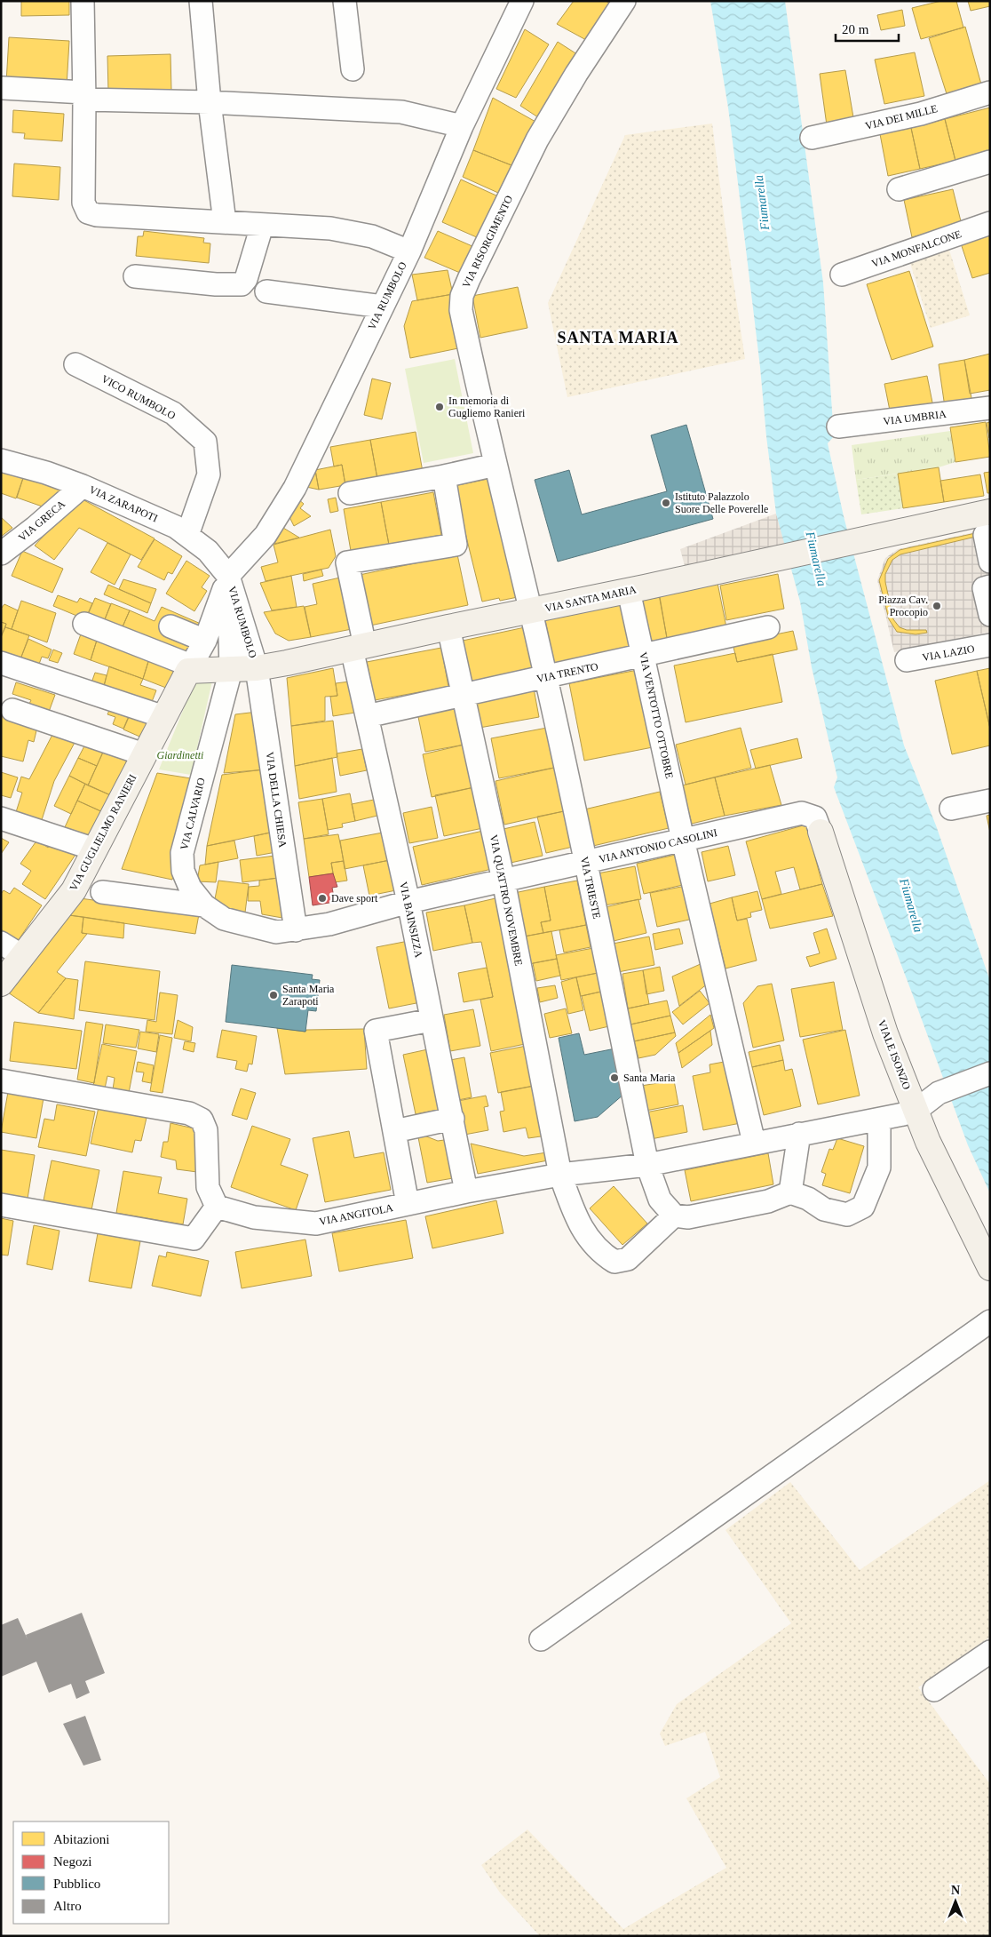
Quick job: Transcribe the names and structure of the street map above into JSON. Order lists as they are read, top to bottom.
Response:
{
  "streets": {
    "street": [
      "VIA DEI MILLE",
      "VIA RISORGIMENTO",
      "VIA MONFALCONE",
      "VIA RUMBOLO",
      "VICO RUMBOLO",
      "VIA UMBRIA",
      "VIA ZARAPOTI",
      "VIA GRECA",
      "VIA SANTA MARIA",
      "VIA LAZIO",
      "VIA TRENTO",
      "VIA VENTOTTO OTTOBRE",
      "VIA DELLA CHIESA",
      "VIA CALVARIO",
      "VIA GUGLIELMO RANIERI",
      "VIA ANTONIO CASOLINI",
      "VIA TRIESTE",
      "VIA QUATTRO NOVEMBRE",
      "VIA BAINSIZZA",
      "VIALE ISONZO",
      "VIA ANGITOLA"
    ]
  },
  "crossings": [
    ["VIA RISORGIMENTO", "VIA SANTA MARIA"],
    ["VIA RISORGIMENTO", "VIA TRIESTE"],
    ["VIA RUMBOLO", "VIA ZARAPOTI"],
    ["VIA RUMBOLO", "VIA SANTA MARIA"],
    ["VIA RUMBOLO", "VIA DELLA CHIESA"],
    ["VIA RUMBOLO", "VIA CALVARIO"],
    ["VIA RUMBOLO", "VIA GUGLIELMO RANIERI"],
    ["VICO RUMBOLO", "VIA ZARAPOTI"],
    ["VIA ZARAPOTI", "VIA GRECA"],
    ["VIA SANTA MARIA", "VIA VENTOTTO OTTOBRE"],
    ["VIA SANTA MARIA", "VIA DELLA CHIESA"],
    ["VIA SANTA MARIA", "VIA CALVARIO"],
    ["VIA SANTA MARIA", "VIA GUGLIELMO RANIERI"],
    ["VIA SANTA MARIA", "VIA TRIESTE"],
    ["VIA SANTA MARIA", "VIA QUATTRO NOVEMBRE"],
    ["VIA SANTA MARIA", "VIA BAINSIZZA"],
    ["VIA TRENTO", "VIA VENTOTTO OTTOBRE"],
    ["VIA TRENTO", "VIA TRIESTE"],
    ["VIA TRENTO", "VIA QUATTRO NOVEMBRE"],
    ["VIA TRENTO", "VIA BAINSIZZA"],
    ["VIA VENTOTTO OTTOBRE", "VIA ANTONIO CASOLINI"],
    ["VIA VENTOTTO OTTOBRE", "VIA ANGITOLA"],
    ["VIA DELLA CHIESA", "VIA ANTONIO CASOLINI"],
    ["VIA CALVARIO", "VIA ANTONIO CASOLINI"],
    ["VIA ANTONIO CASOLINI", "VIA TRIESTE"],
    ["VIA ANTONIO CASOLINI", "VIA QUATTRO NOVEMBRE"],
    ["VIA ANTONIO CASOLINI", "VIA BAINSIZZA"],
    ["VIA ANTONIO CASOLINI", "VIALE ISONZO"],
    ["VIA TRIESTE", "VIA QUATTRO NOVEMBRE"],
    ["VIA TRIESTE", "VIA ANGITOLA"],
    ["VIA QUATTRO NOVEMBRE", "VIA ANGITOLA"],
    ["VIA BAINSIZZA", "VIA ANGITOLA"],
    ["VIALE ISONZO", "VIA ANGITOLA"]
  ],
  "districts": ["SANTA MARIA"],
  "water": ["Fiumarella"],
  "parks": ["Giardinetti"],
  "places": [
    "In memoria di Gugliemo Ranieri",
    "Istituto Palazzolo Suore Delle Poverelle",
    "Piazza Cav. Procopio",
    "Dave sport",
    "Santa Maria Zarapoti",
    "Santa Maria"
  ],
  "legend": [
    "Abitazioni",
    "Negozi",
    "Pubblico",
    "Altro"
  ],
  "scale_bar": "20 m",
  "north": "top"
}
